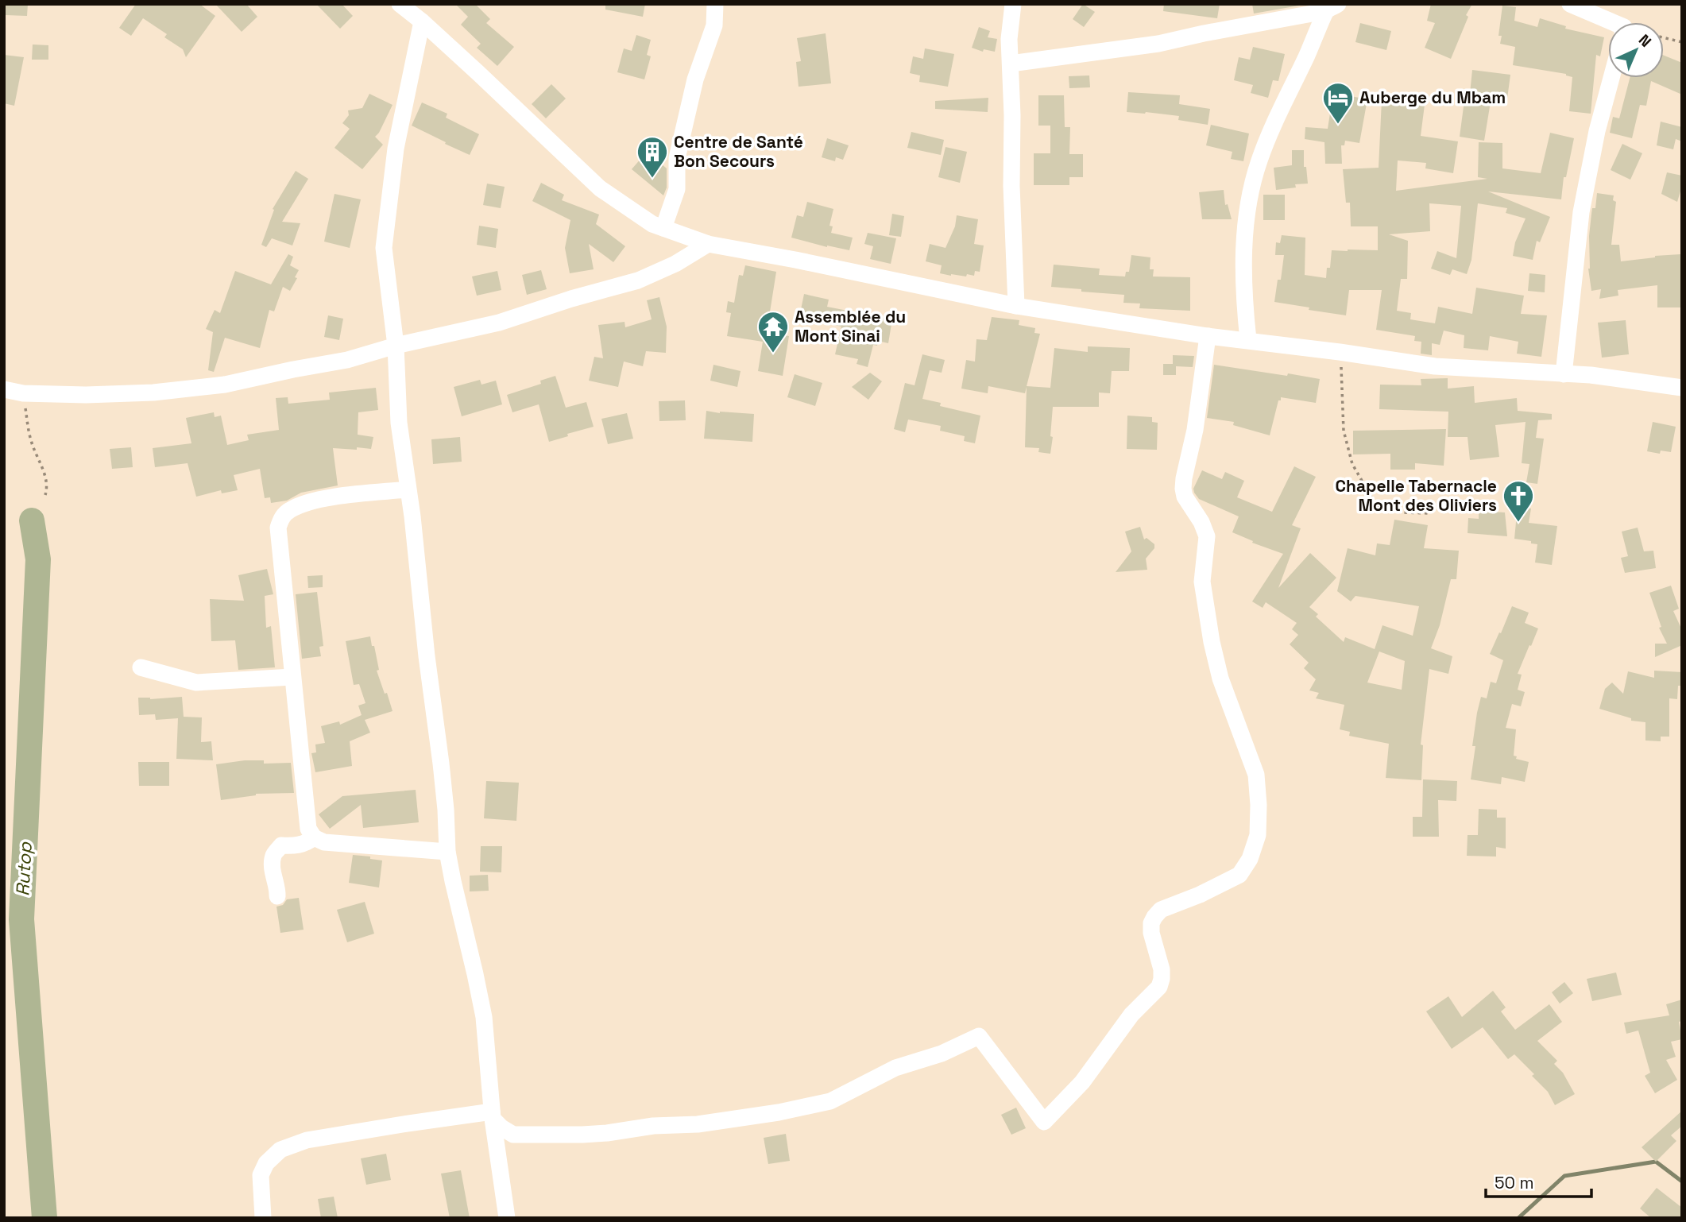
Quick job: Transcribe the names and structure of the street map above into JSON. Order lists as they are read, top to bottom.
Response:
{
  "water": ["Rutop"],
  "places": {
    "hotel": ["Auberge du Mbam"],
    "building": ["Centre de Santé Bon Secours"],
    "temple": ["Assemblée du Mont Sinai"],
    "church": ["Chapelle Tabernacle Mont des Oliviers"]
  },
  "scale_bar": "50 m",
  "north": "top right"
}
